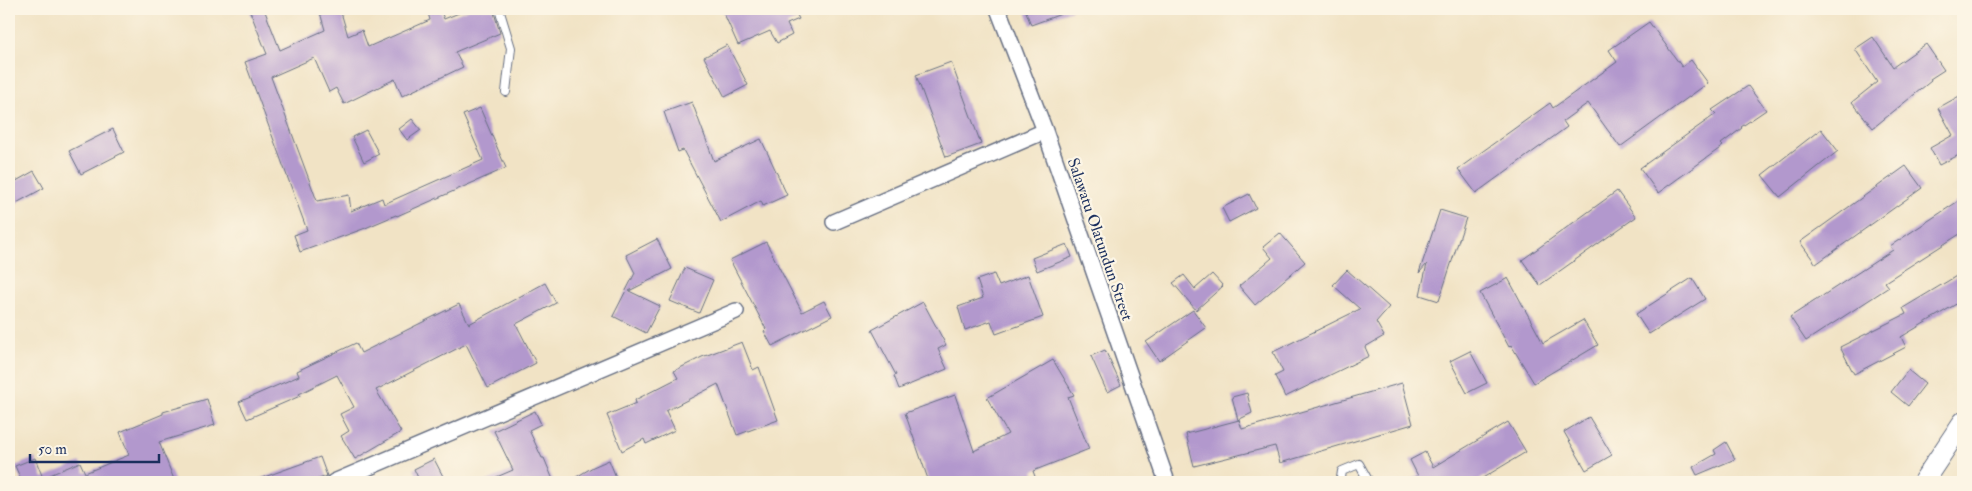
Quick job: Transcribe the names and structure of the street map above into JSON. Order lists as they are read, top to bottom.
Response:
{
  "streets": {
    "street": ["Salawatu Olatundun Street"]
  },
  "scale_bar": "50 m"
}
